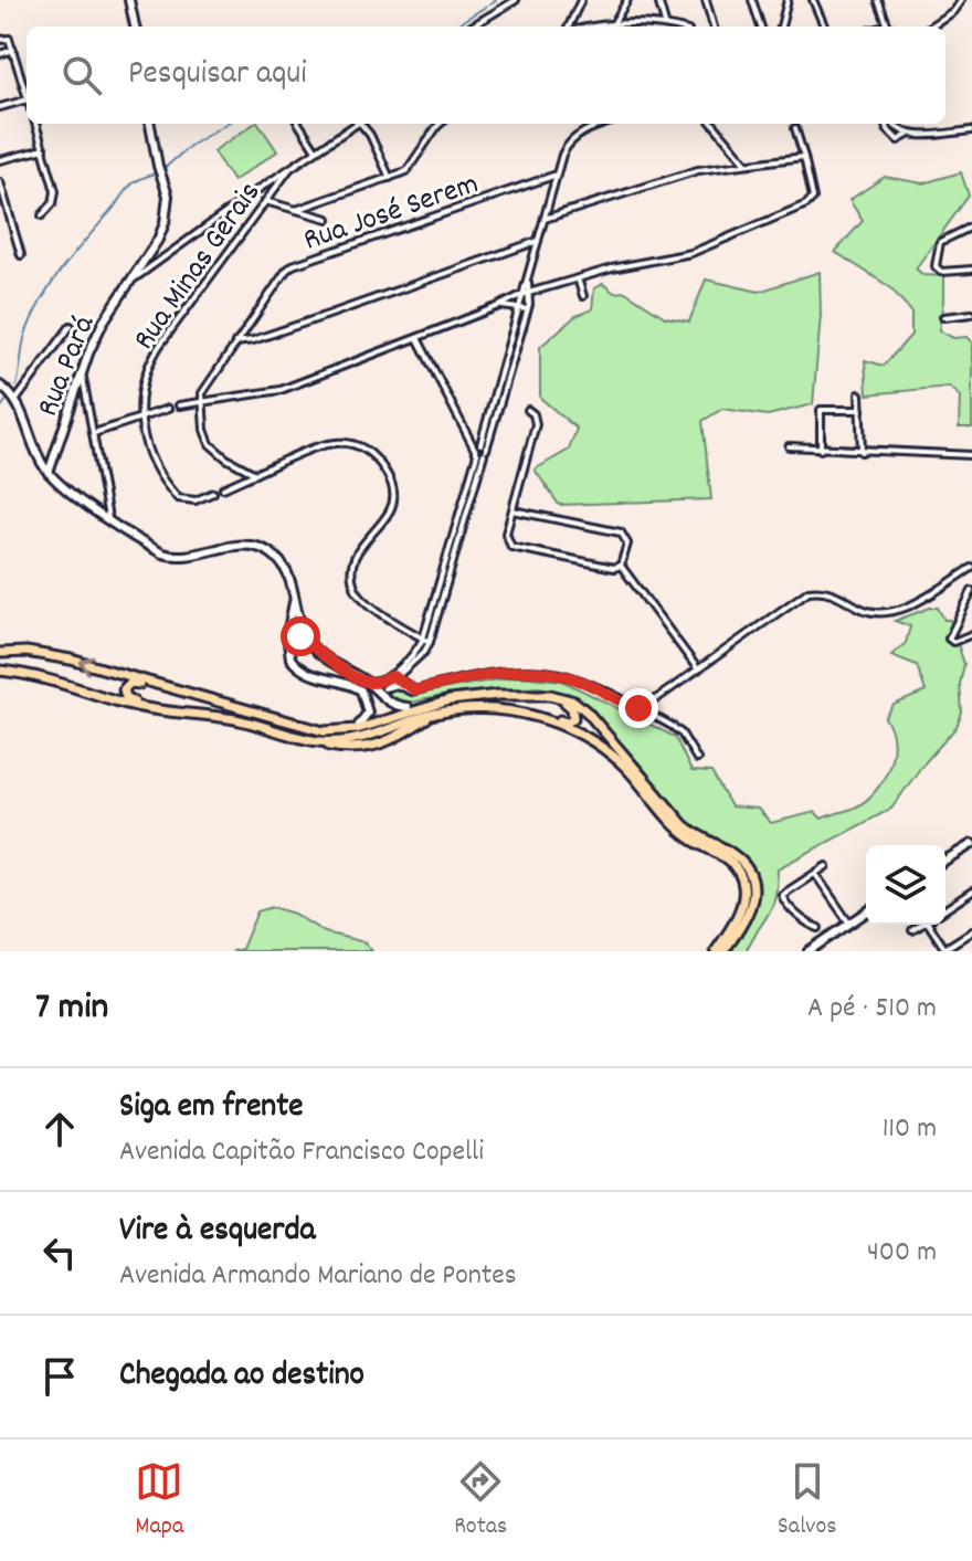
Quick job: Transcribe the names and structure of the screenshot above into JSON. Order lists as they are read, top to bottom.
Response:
{
  "streets": {
    "main road": ["Rua Pará"],
    "street": ["Rua José Serem", "Rua Minas Gerais"]
  },
  "page": {
    "search": "Pesquisar aqui",
    "heading": ["7 min", "A pé · 510 m"],
    "list": [
      ["Siga em frente", "Avenida Capitão Francisco Copelli", "110 m"],
      ["Vire à esquerda", "Avenida Armando Mariano de Pontes", "400 m"],
      "Chegada ao destino"
    ],
    "nav": ["Mapa", "Rotas", "Salvos"]
  }
}
